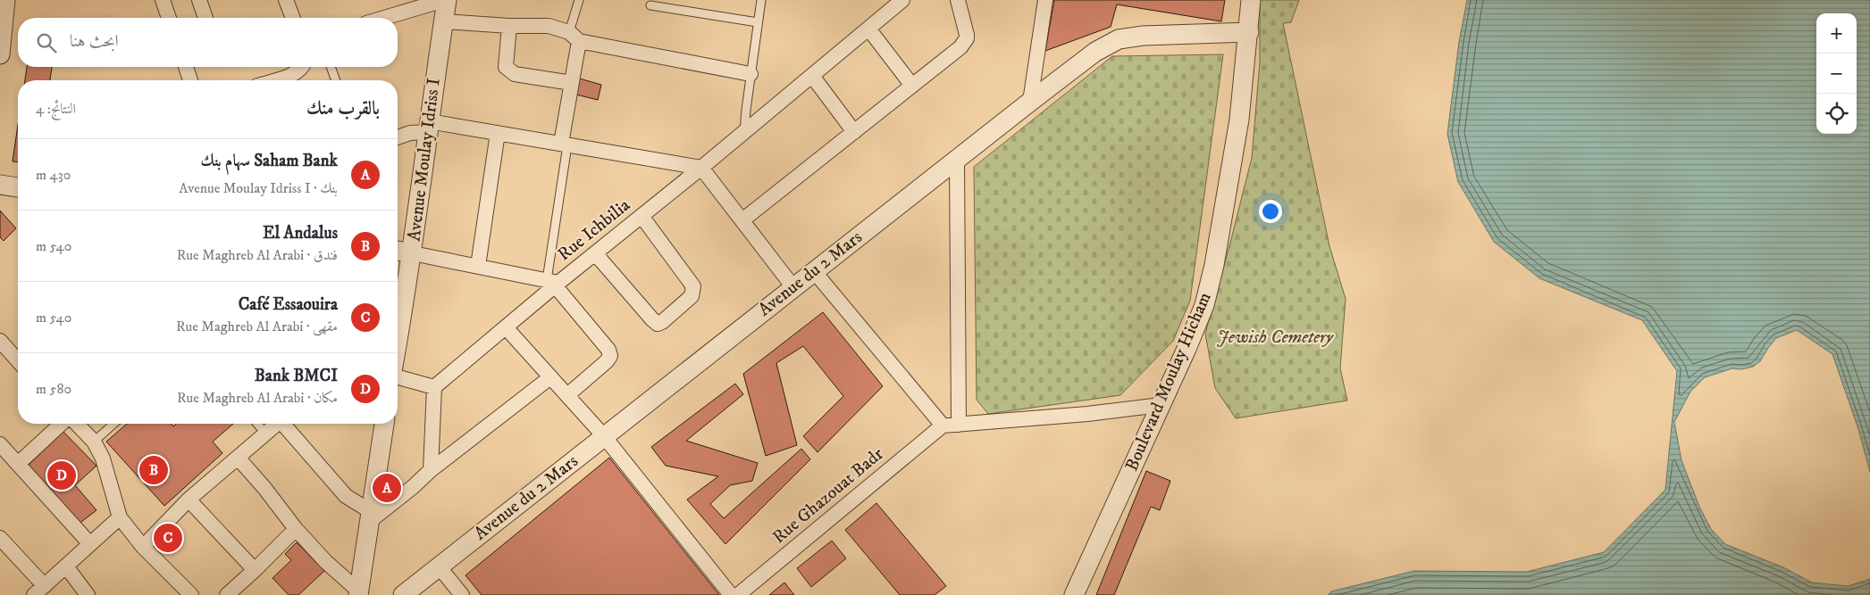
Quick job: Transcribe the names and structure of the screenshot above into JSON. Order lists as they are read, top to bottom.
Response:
{
  "streets": {
    "street": [
      "Avenue Moulay Idriss I",
      "Rue Ichbilia",
      "Avenue du 2 Mars",
      "Boulevard Moulay Hicham",
      "Rue Ghazouat Badr"
    ]
  },
  "crossings": [
    ["Avenue du 2 Mars", "Boulevard Moulay Hicham"]
  ],
  "parks": ["Jewish Cemetery"],
  "page": {
    "map_buttons": ["+", "−"],
    "search": "ابحث هنا",
    "heading": ["بالقرب منك", "النتائج: 4"],
    "list": [
      {
        "mark": "A",
        "name": "Saham Bank سهام بنك",
        "note": "بنك · Avenue Moulay Idriss I",
        "value": "430 m"
      },
      {
        "mark": "B",
        "name": "El Andalus",
        "note": "فندق · Rue Maghreb Al Arabi",
        "value": "540 m"
      },
      {
        "mark": "C",
        "name": "Café Essaouira",
        "note": "مقهى · Rue Maghreb Al Arabi",
        "value": "540 m"
      },
      {
        "mark": "D",
        "name": "Bank BMCI",
        "note": "مكان · Rue Maghreb Al Arabi",
        "value": "580 m"
      }
    ],
    "pins": [
      "B",
      "D",
      "A",
      "C"
    ]
  }
}
